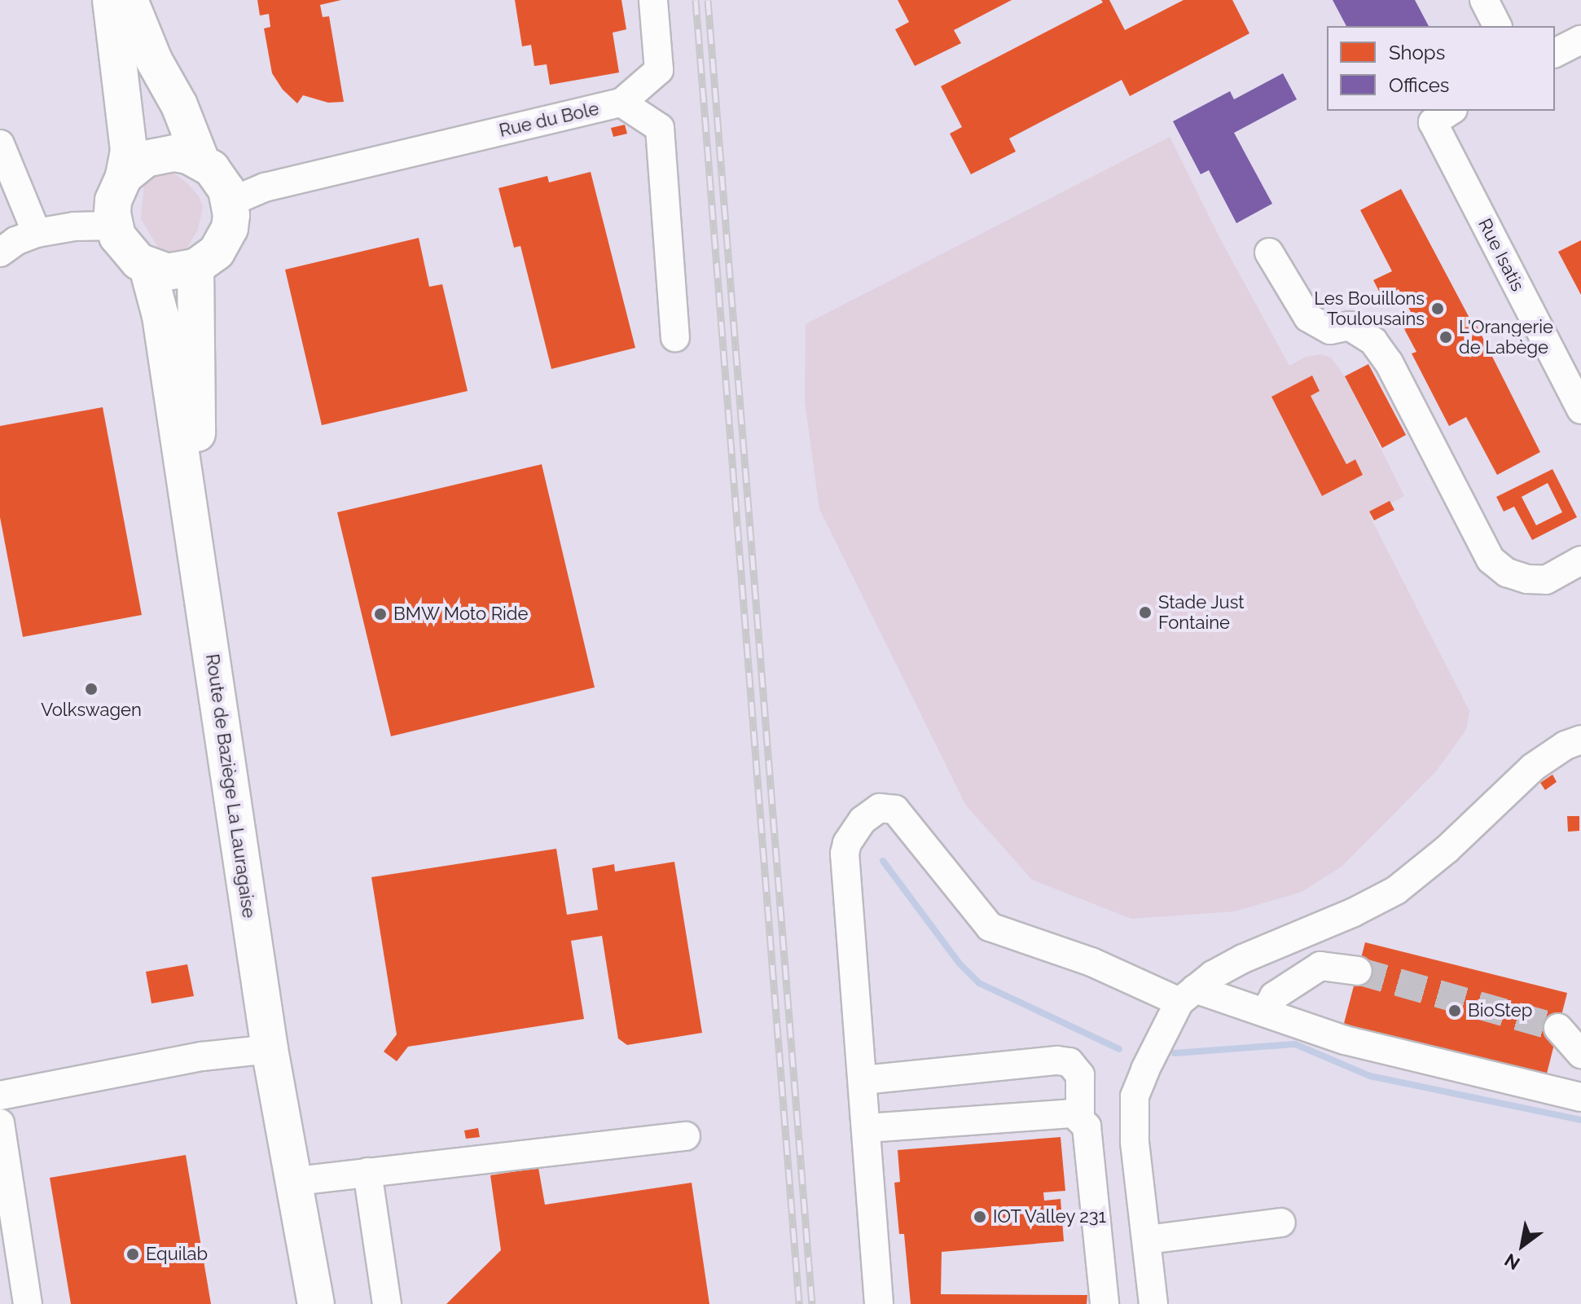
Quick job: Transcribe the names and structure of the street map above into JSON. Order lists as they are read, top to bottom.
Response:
{
  "streets": {
    "main road": ["Route de Baziège La Lauragaise"],
    "street": ["Rue du Bole", "Rue Isatis"]
  },
  "crossings": [
    ["Rue du Bole", "Route de Baziège La Lauragaise"]
  ],
  "places": [
    "Les Bouillons Toulousains",
    "L'Orangerie de Labège",
    "Stade Just Fontaine",
    "BMW Moto Ride",
    "Volkswagen",
    "BioStep",
    "IOT Valley 231",
    "Equilab"
  ],
  "legend": ["Shops", "Offices"],
  "north": "bottom left"
}
